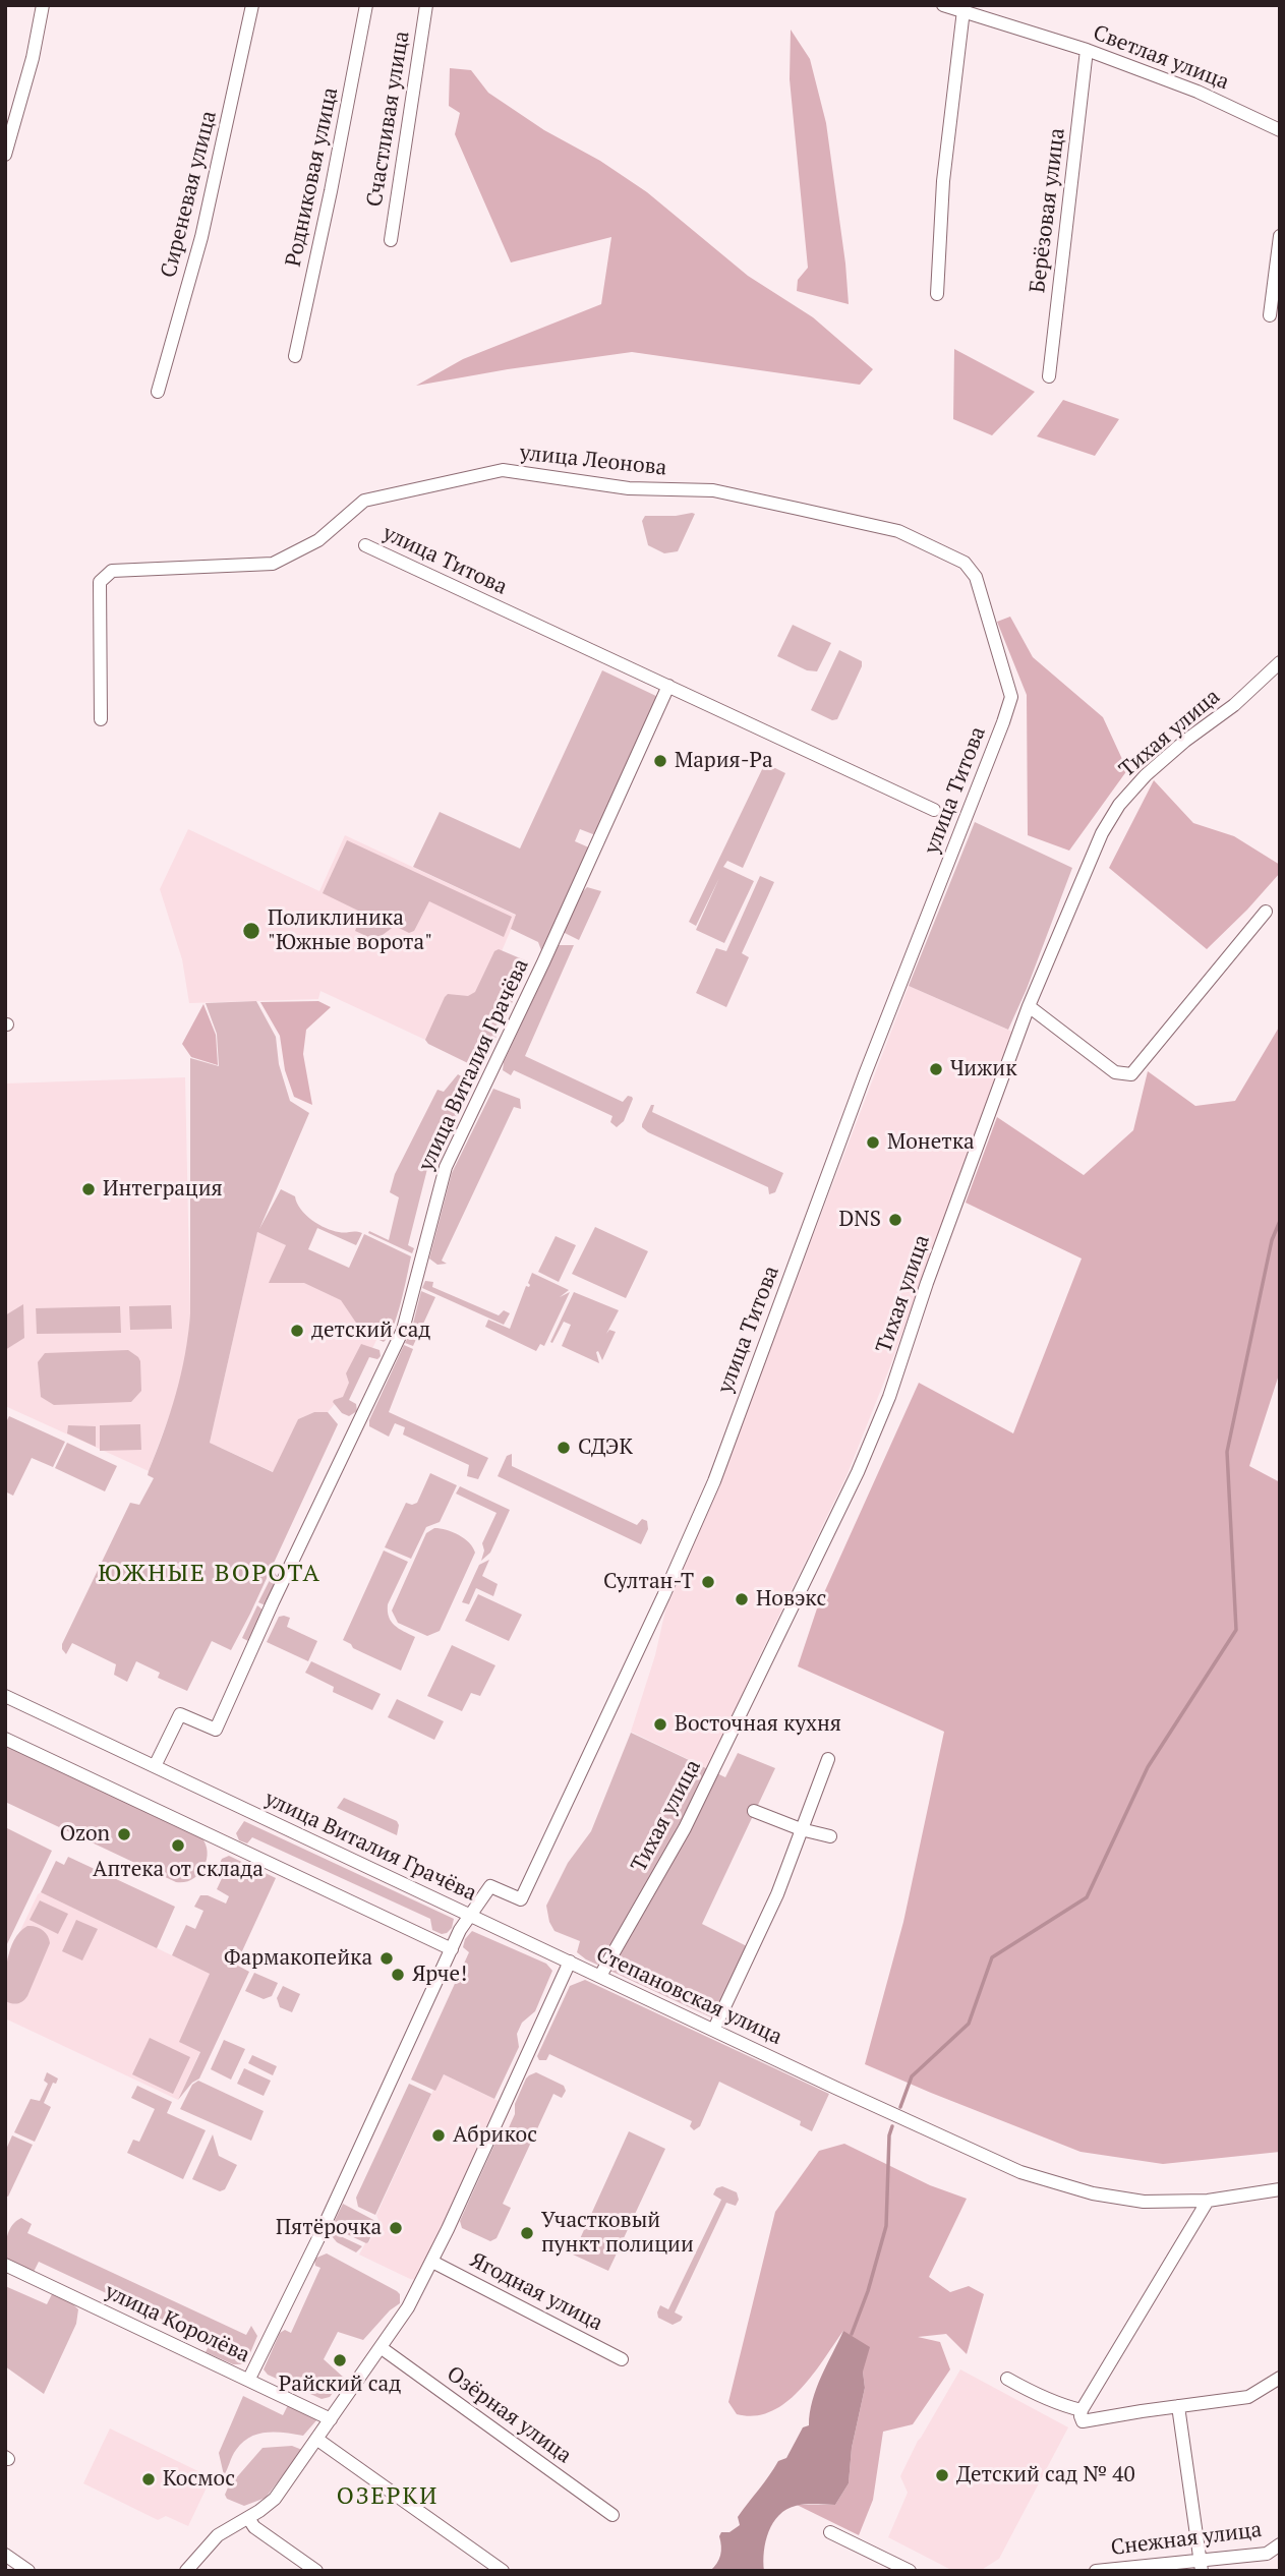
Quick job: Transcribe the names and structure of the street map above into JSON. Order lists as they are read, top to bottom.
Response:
{
  "streets": {
    "street": [
      "Светлая улица",
      "Счастливая улица",
      "Родниковая улица",
      "Сиреневая улица",
      "Берёзовая улица",
      "улица Леонова",
      "улица Титова",
      "Тихая улица",
      "улица Виталия Грачёва",
      "Степановская улица",
      "Ягодная улица",
      "улица Королёва",
      "Озёрная улица",
      "Снежная улица"
    ]
  },
  "crossings": [
    ["Светлая улица", "Берёзовая улица"],
    ["улица Леонова", "улица Титова"],
    ["улица Титова", "улица Виталия Грачёва"],
    ["Тихая улица", "Степановская улица"],
    ["улица Виталия Грачёва", "Степановская улица"],
    ["Степановская улица", "Ягодная улица"],
    ["Степановская улица", "улица Королёва"],
    ["Степановская улица", "Озёрная улица"]
  ],
  "districts": ["ЮЖНЫЕ ВОРОТА", "ОЗЕРКИ"],
  "places": [
    "Мария-Ра",
    "Поликлиника \"Южные ворота\"",
    "Чижик",
    "Монетка",
    "Интеграция",
    "DNS",
    "детский сад",
    "СДЭК",
    "Султан-Т",
    "Новэкс",
    "Восточная кухня",
    "Ozon",
    "Аптека от склада",
    "Фармакопейка",
    "Ярче!",
    "Абрикос",
    "Пятёрочка",
    "Участковый пункт полиции",
    "Райский сад",
    "Детский сад № 40",
    "Космос"
  ]
}
